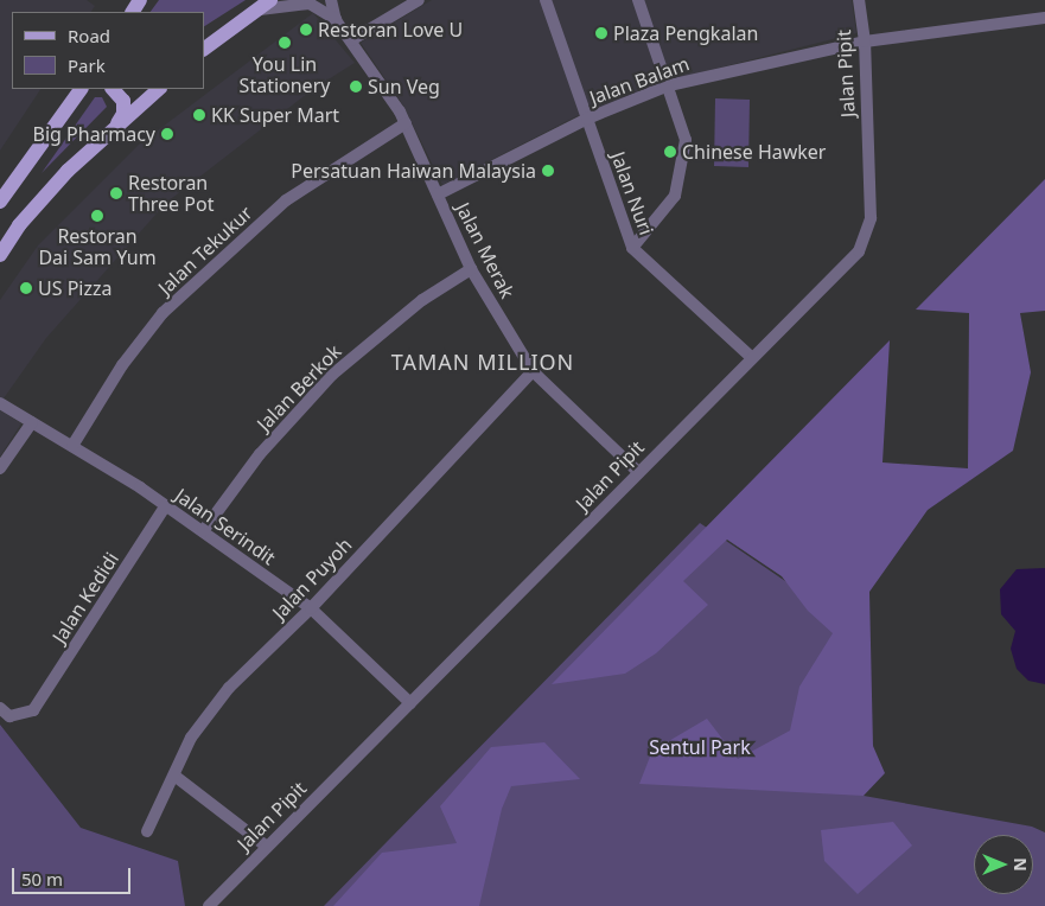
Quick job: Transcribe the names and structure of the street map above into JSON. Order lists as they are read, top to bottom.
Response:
{
  "streets": {
    "street": [
      "Jalan Pipit",
      "Jalan Balam",
      "Jalan Nuri",
      "Jalan Tekukur",
      "Jalan Merak",
      "Jalan Berkok",
      "Jalan Serindit",
      "Jalan Puyoh",
      "Jalan Kedidi"
    ]
  },
  "crossings": [
    ["Jalan Pipit", "Jalan Balam"],
    ["Jalan Pipit", "Jalan Nuri"],
    ["Jalan Pipit", "Jalan Merak"],
    ["Jalan Pipit", "Jalan Serindit"],
    ["Jalan Balam", "Jalan Nuri"],
    ["Jalan Balam", "Jalan Merak"],
    ["Jalan Tekukur", "Jalan Merak"],
    ["Jalan Tekukur", "Jalan Serindit"],
    ["Jalan Merak", "Jalan Berkok"],
    ["Jalan Merak", "Jalan Puyoh"],
    ["Jalan Berkok", "Jalan Serindit"],
    ["Jalan Serindit", "Jalan Puyoh"],
    ["Jalan Serindit", "Jalan Kedidi"]
  ],
  "districts": ["TAMAN MILLION"],
  "parks": ["Sentul Park"],
  "places": [
    "Restoran Love U",
    "Plaza Pengkalan",
    "You Lin Stationery",
    "Sun Veg",
    "KK Super Mart",
    "Big Pharmacy",
    "Chinese Hawker",
    "Persatuan Haiwan Malaysia",
    "Restoran Three Pot",
    "Restoran Dai Sam Yum",
    "US Pizza"
  ],
  "legend": ["Road", "Park"],
  "scale_bar": "50 m",
  "north": "right"
}
